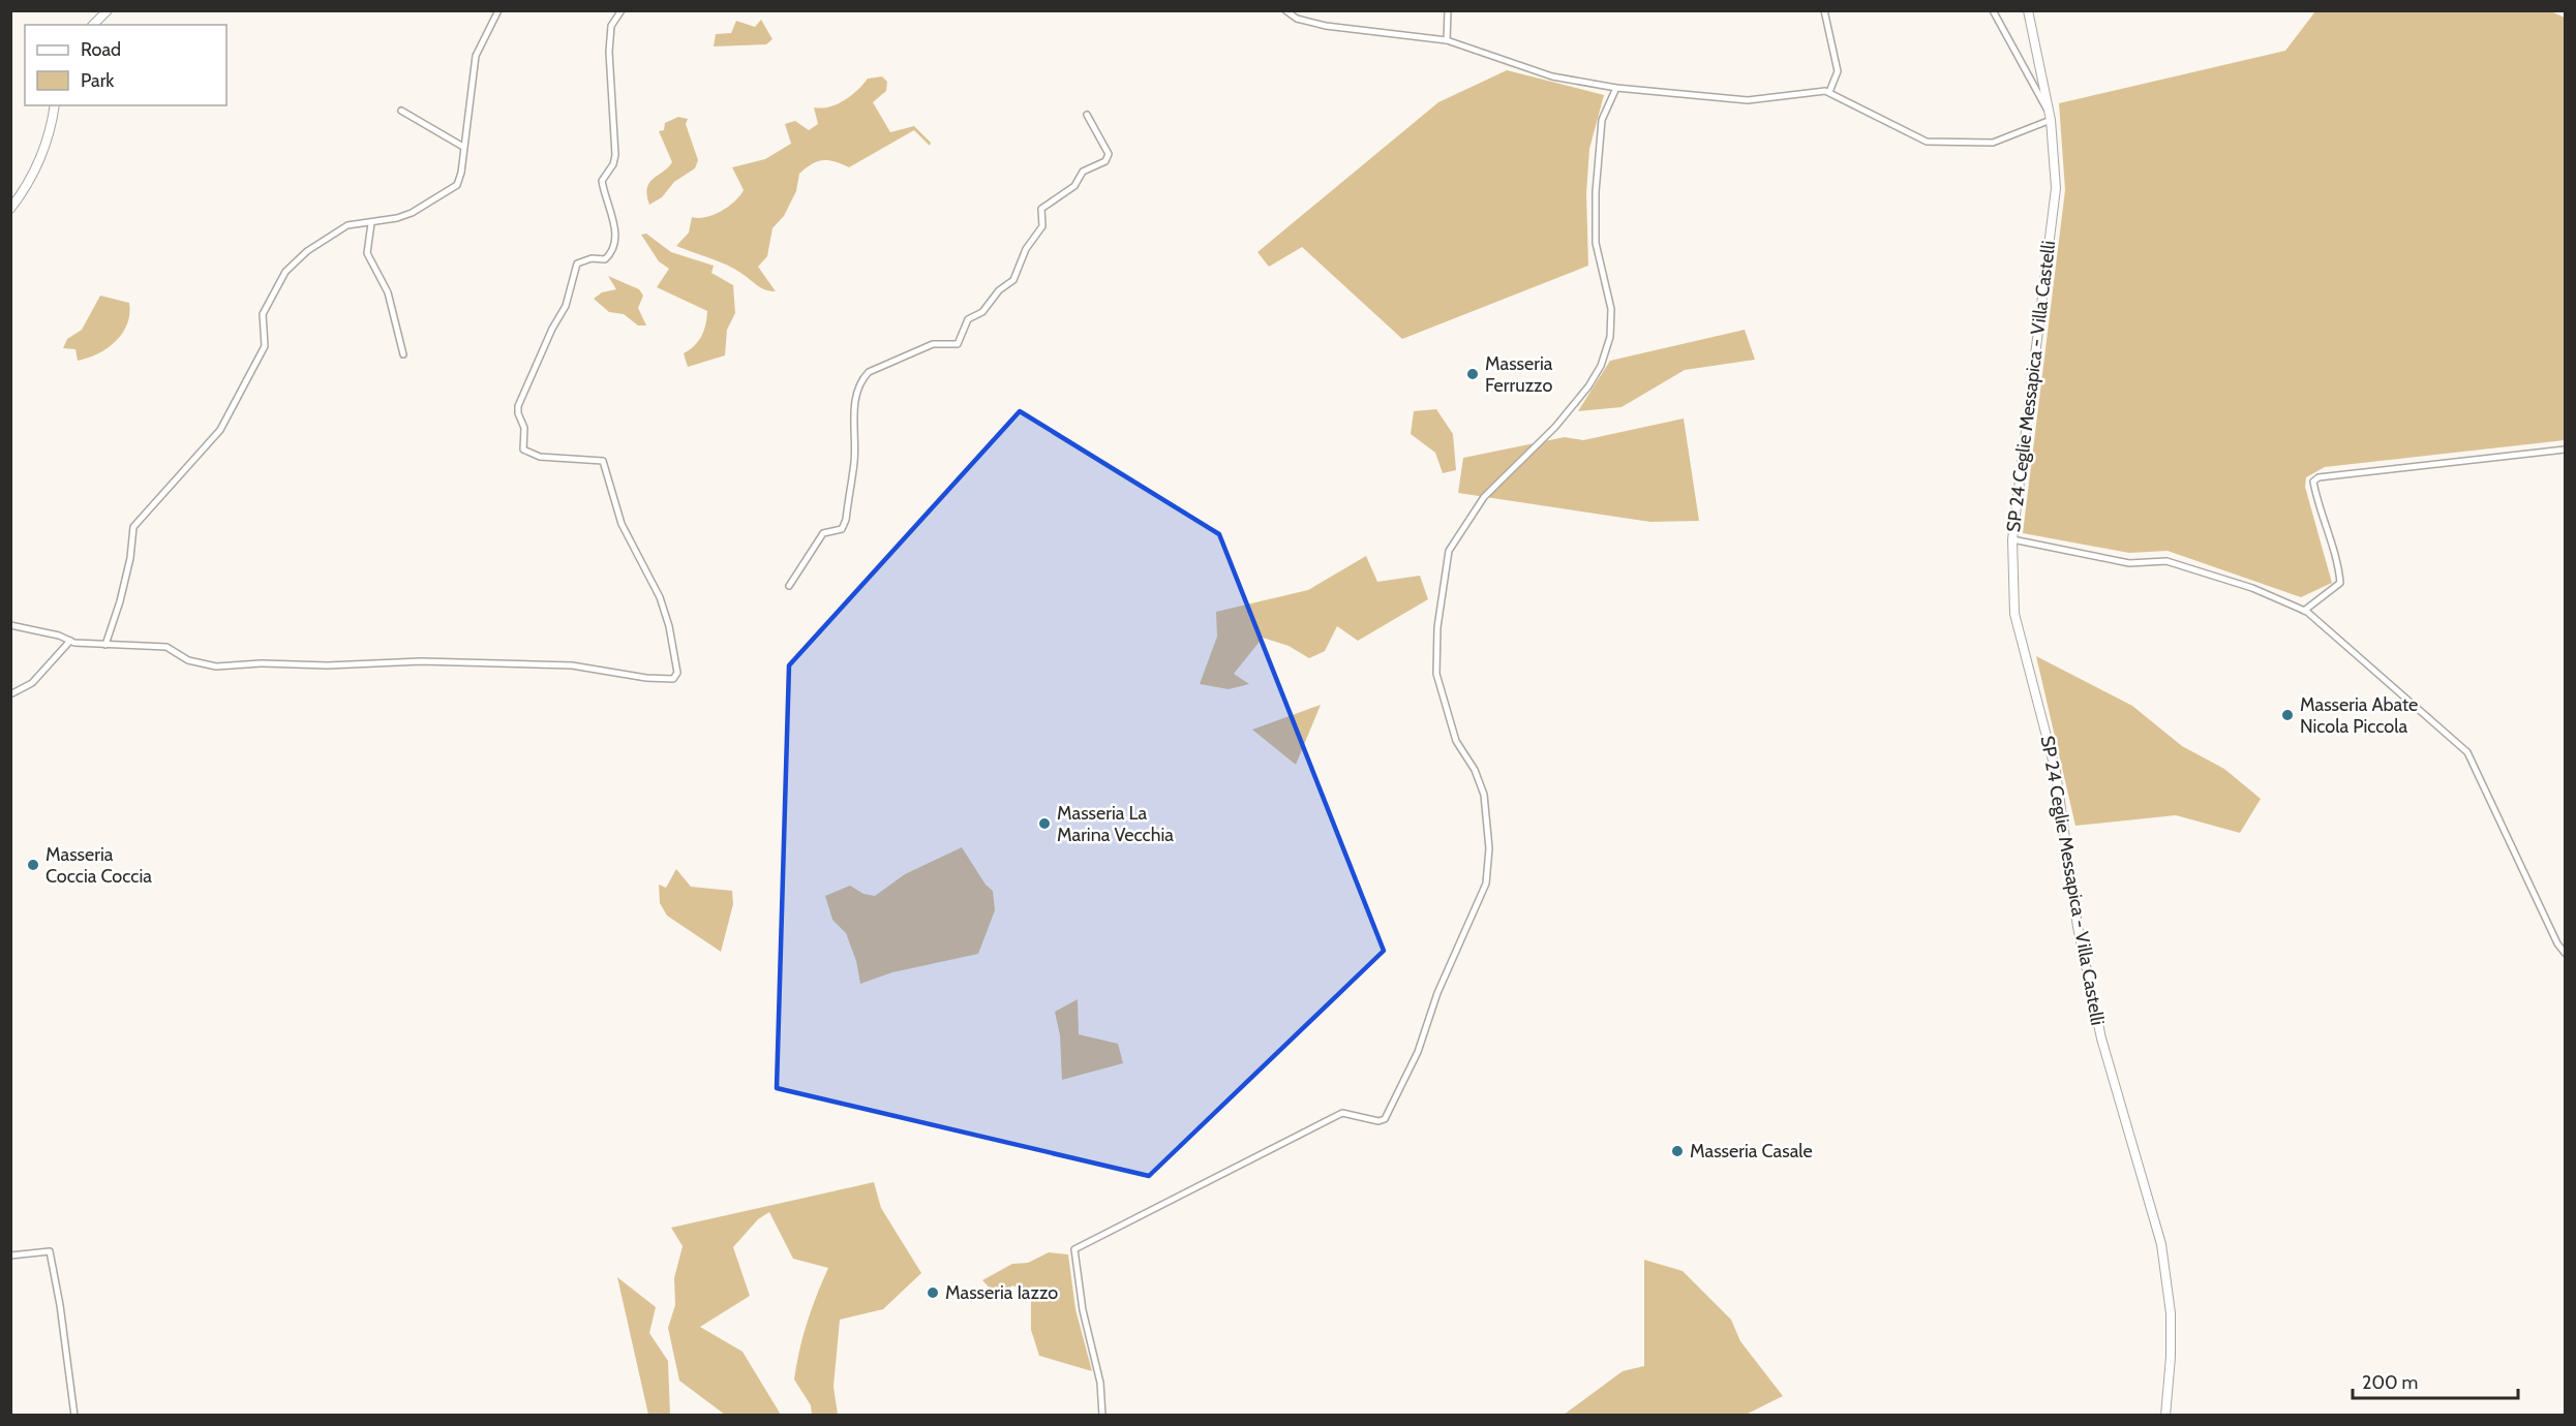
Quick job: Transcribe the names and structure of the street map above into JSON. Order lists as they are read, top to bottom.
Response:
{
  "streets": {
    "main road": ["SP 24 Ceglie Messapica - Villa Castelli"]
  },
  "places": [
    "Masseria Ferruzzo",
    "Masseria Abate Nicola Piccola",
    "Masseria La Marina Vecchia",
    "Masseria Coccia Coccia",
    "Masseria Casale",
    "Masseria Iazzo"
  ],
  "legend": ["Road", "Park"],
  "scale_bar": "200 m"
}
